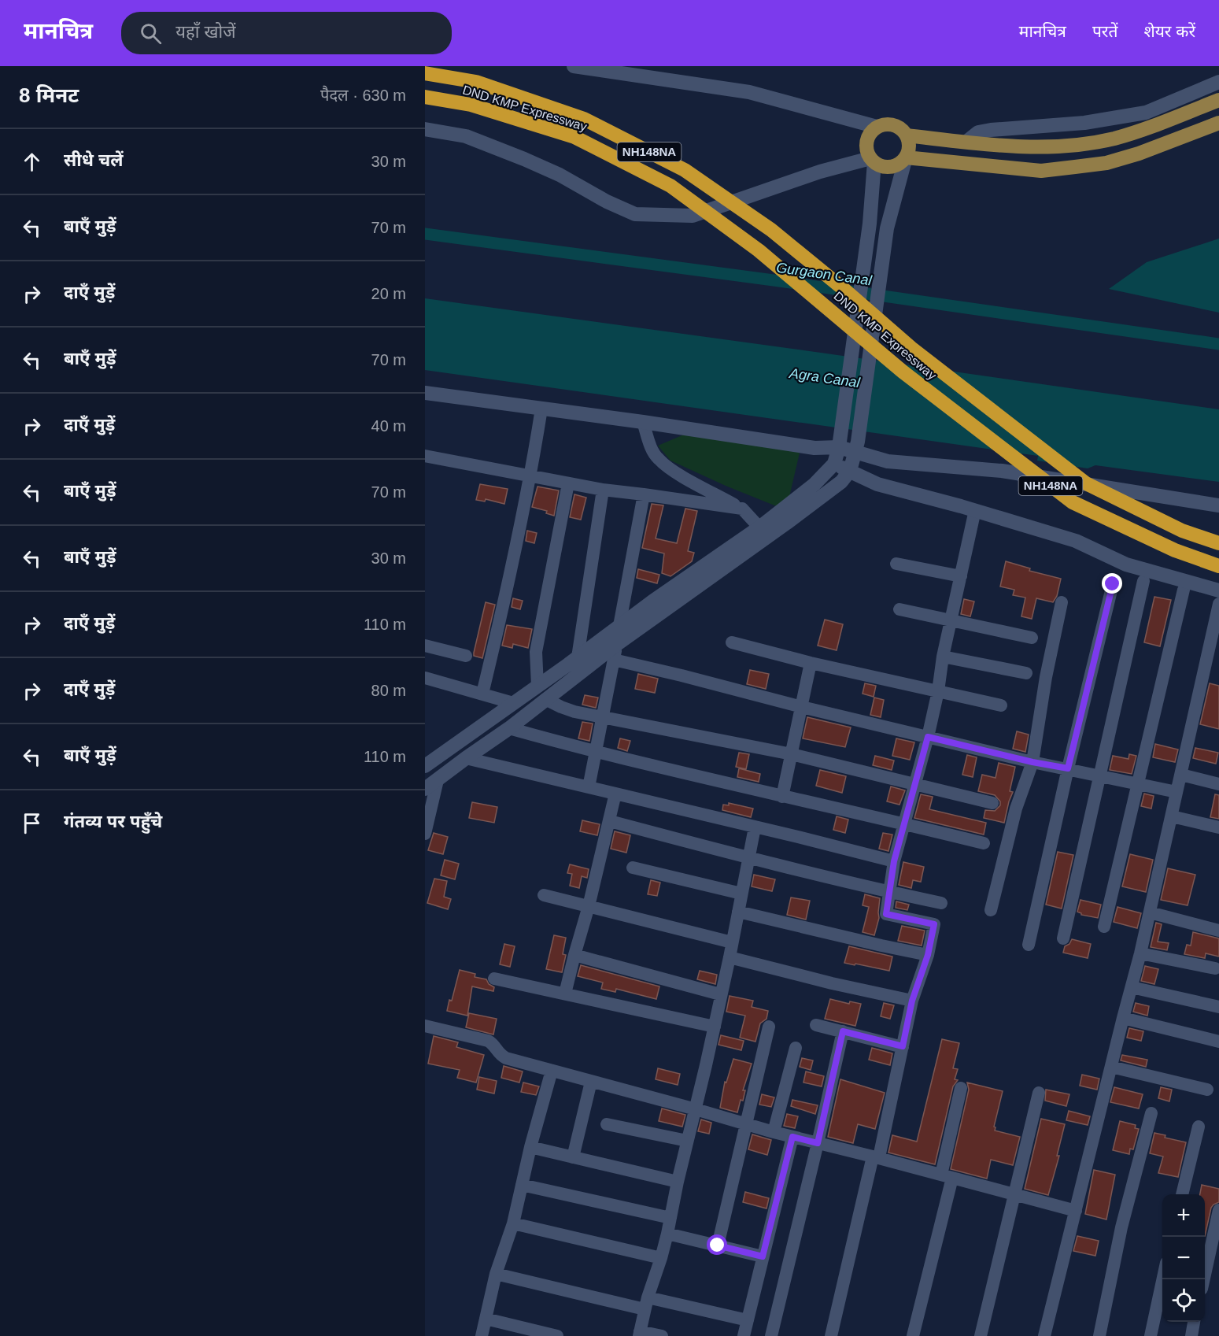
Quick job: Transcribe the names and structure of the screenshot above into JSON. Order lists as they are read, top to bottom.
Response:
{
  "streets": {
    "highway": ["DND KMP Expressway", "NH148NA"]
  },
  "water": ["Gurgaon Canal", "Agra Canal"],
  "page": {
    "header": "मानचित्र",
    "search": "यहाँ खोजें",
    "nav": ["मानचित्र", "परतें", "शेयर करें"],
    "heading": ["8 मिनट", "पैदल · 630 m"],
    "list": [
      ["सीधे चलें", "30 m"],
      ["बाएँ मुड़ें", "70 m"],
      ["दाएँ मुड़ें", "20 m"],
      ["बाएँ मुड़ें", "70 m"],
      ["दाएँ मुड़ें", "40 m"],
      ["बाएँ मुड़ें", "70 m"],
      ["बाएँ मुड़ें", "30 m"],
      ["दाएँ मुड़ें", "110 m"],
      ["दाएँ मुड़ें", "80 m"],
      ["बाएँ मुड़ें", "110 m"],
      "गंतव्य पर पहुँचे"
    ],
    "map_buttons": ["+", "−"]
  }
}
